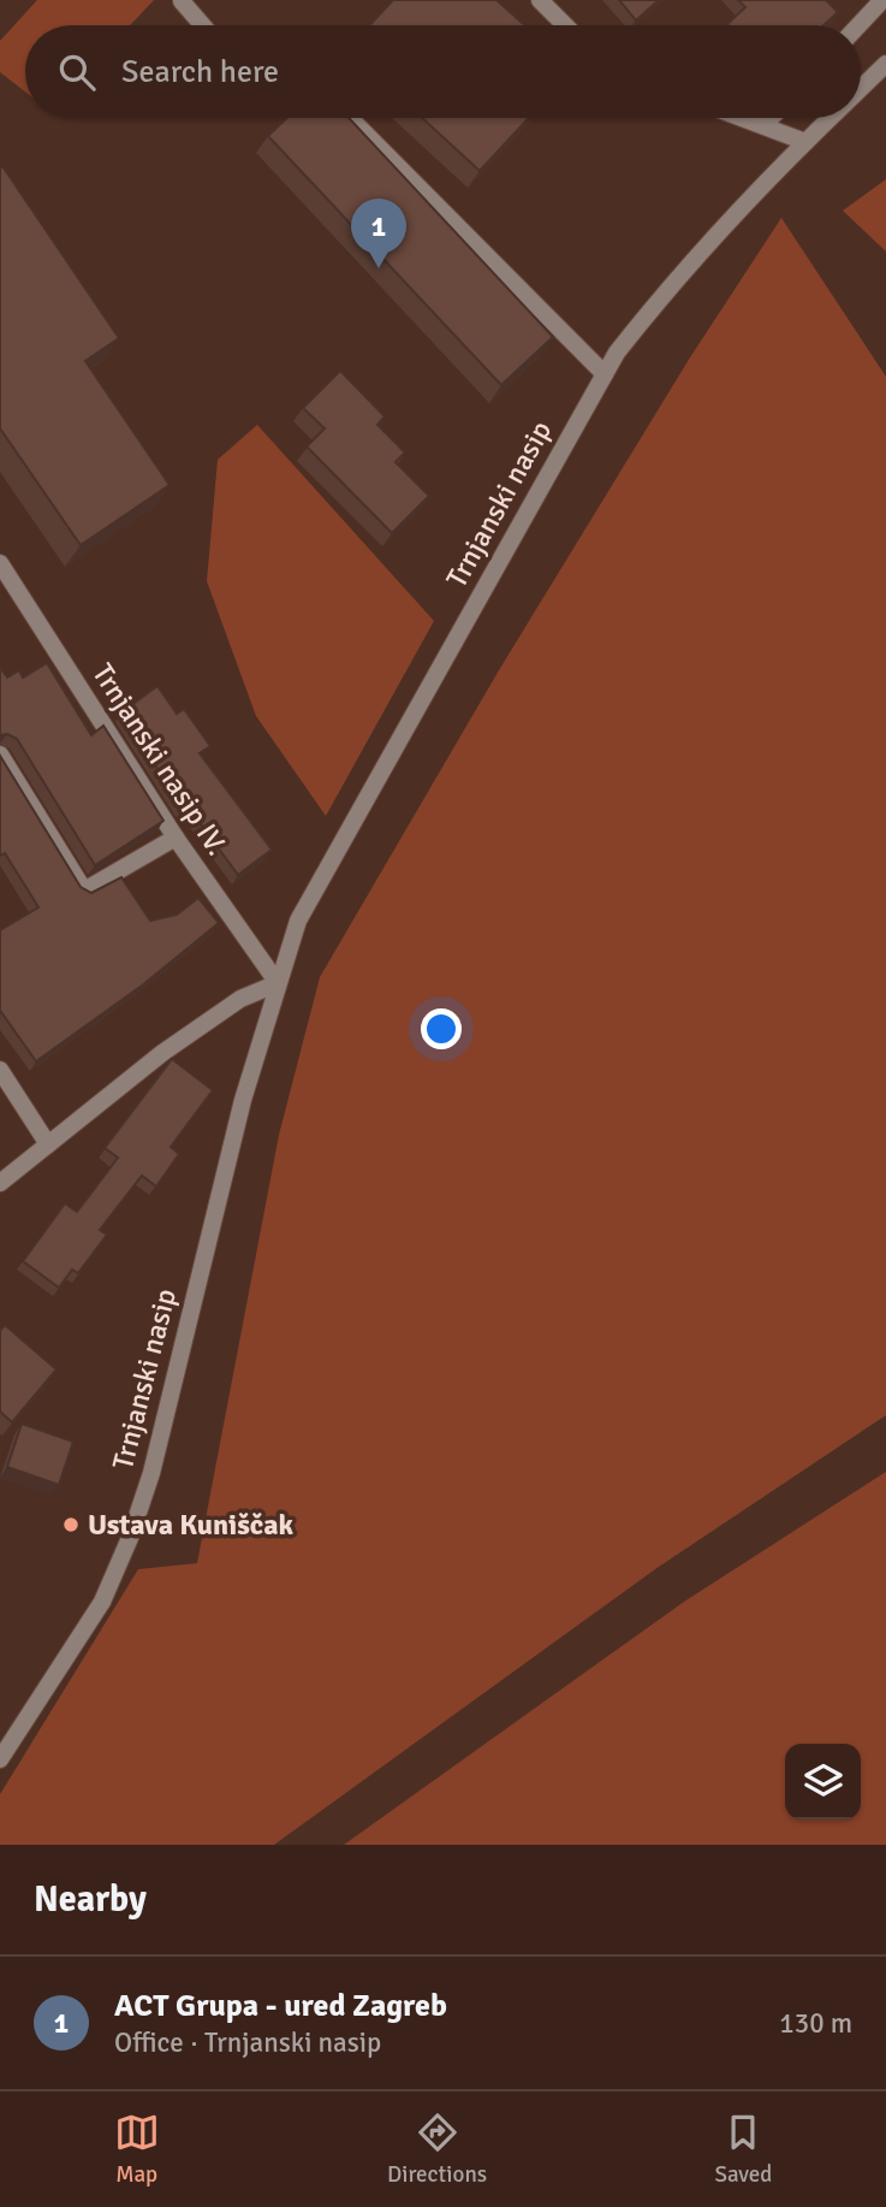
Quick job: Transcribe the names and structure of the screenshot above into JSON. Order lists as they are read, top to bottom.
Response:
{
  "streets": {
    "street": ["Trnjanski nasip", "Trnjanski nasip IV."]
  },
  "crossings": [
    ["Trnjanski nasip", "Trnjanski nasip IV."]
  ],
  "places": ["Ustava Kuniščak"],
  "page": {
    "search": "Search here",
    "pins": "1",
    "heading": "Nearby",
    "list": [
      {
        "mark": "1",
        "name": "ACT Grupa - ured Zagreb",
        "note": "Office · Trnjanski nasip",
        "value": "130 m"
      }
    ],
    "nav": ["Map", "Directions", "Saved"]
  }
}
